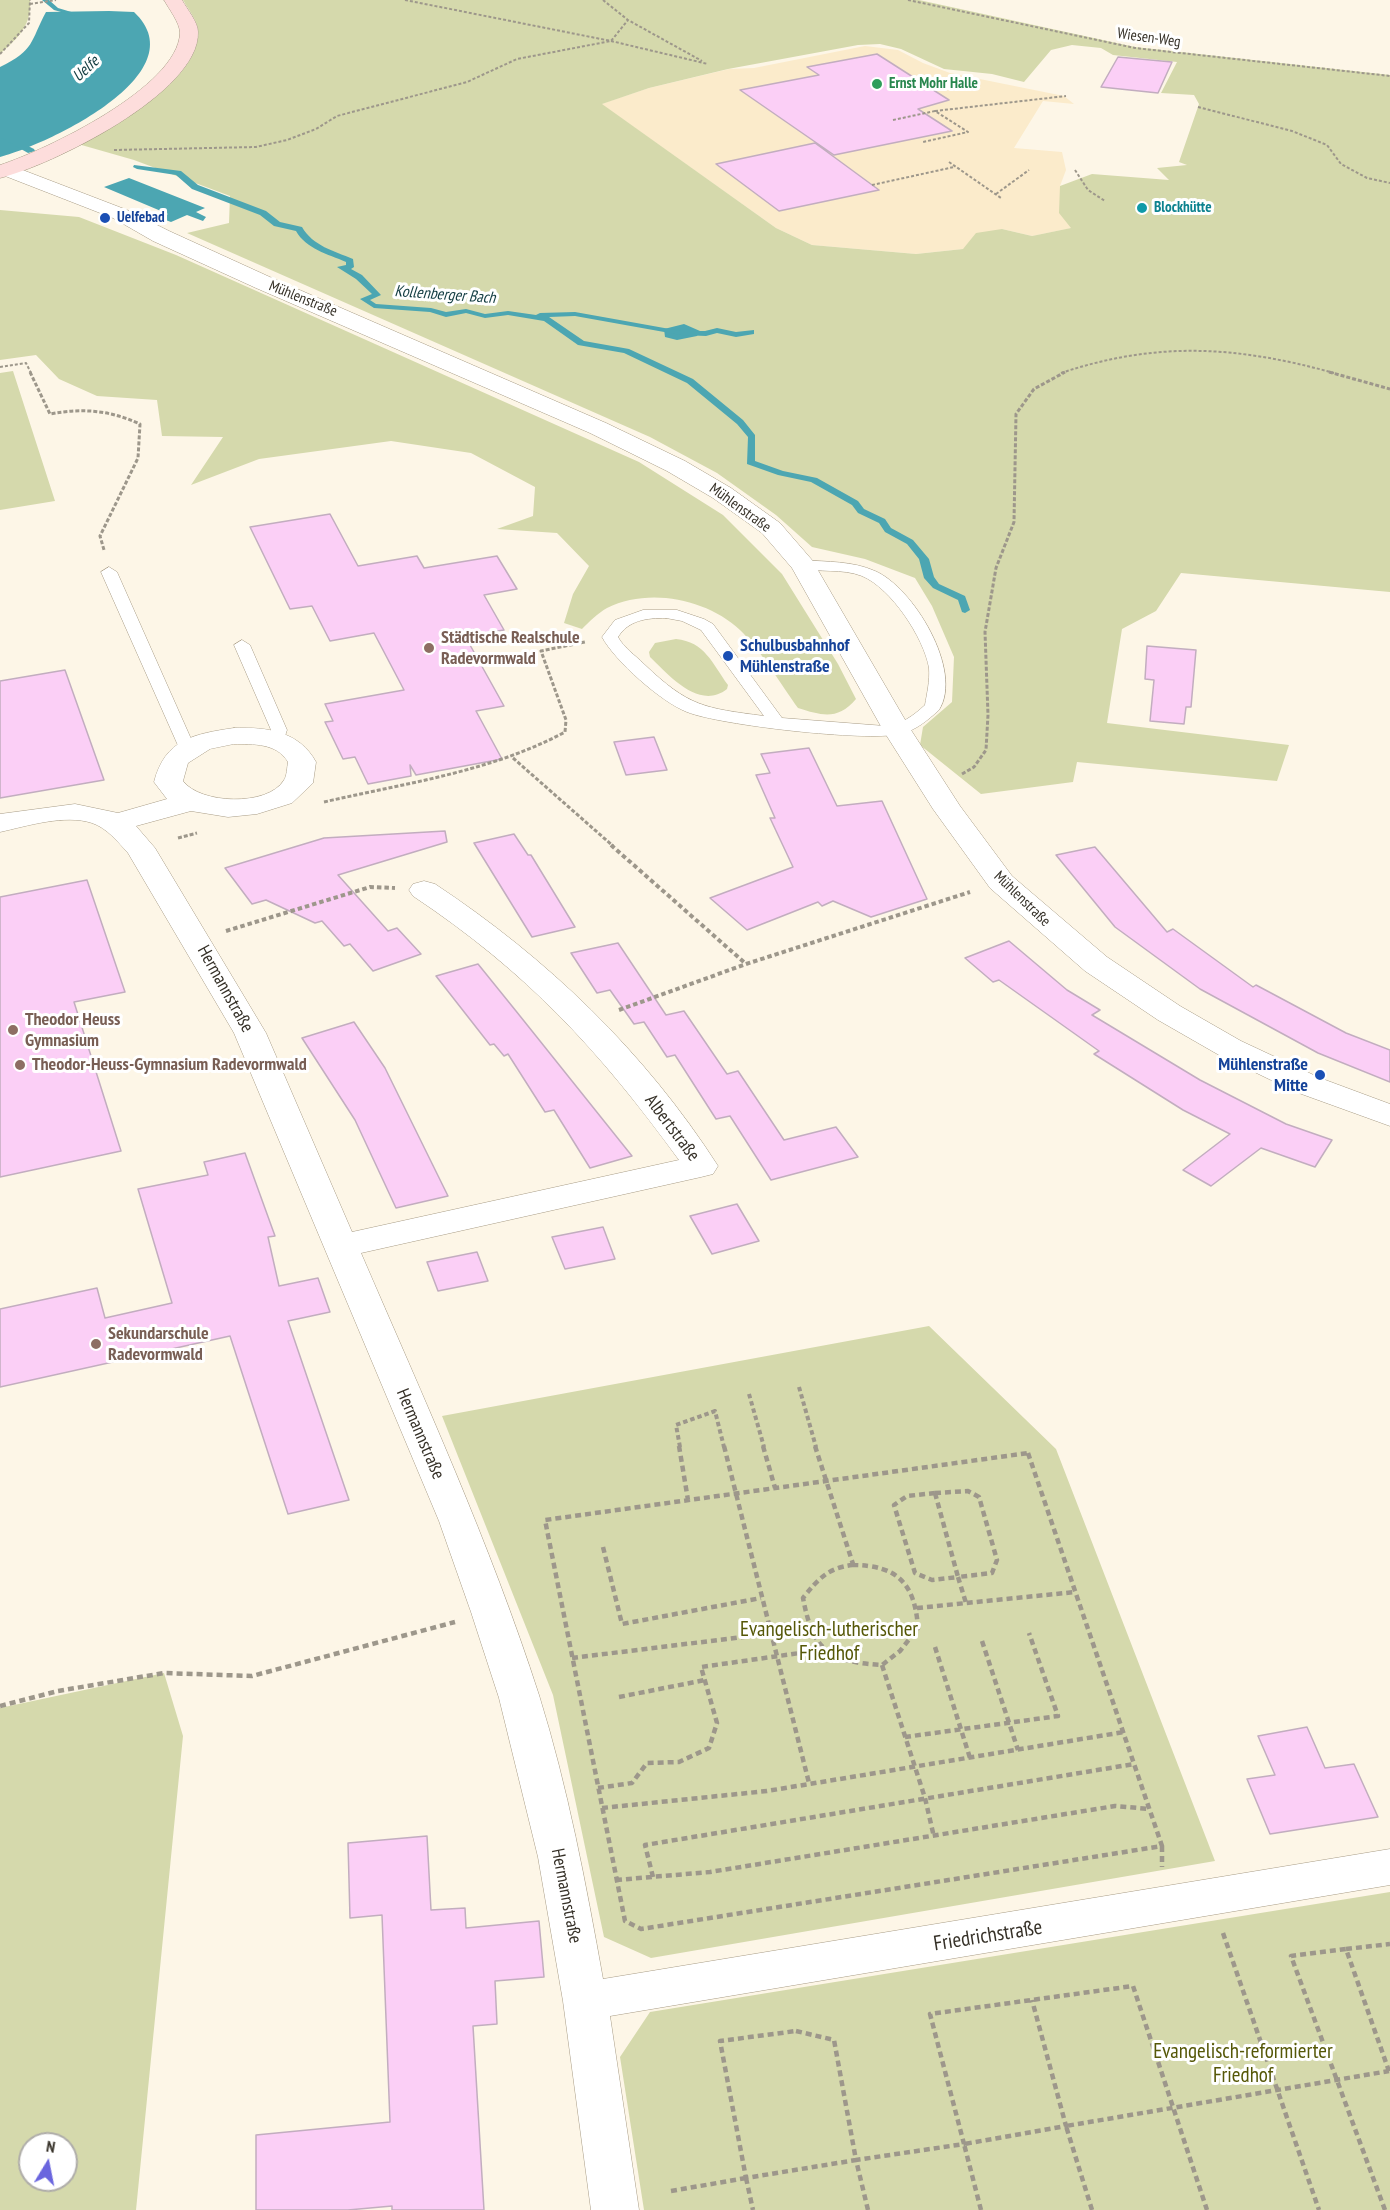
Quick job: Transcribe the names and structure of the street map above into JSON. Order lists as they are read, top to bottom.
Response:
{
  "streets": {
    "street": [
      "Mühlenstraße",
      "Hermannstraße",
      "Albertstraße",
      "Friedrichstraße"
    ],
    "path": ["Wiesen-Weg"]
  },
  "crossings": [
    ["Hermannstraße", "Albertstraße"],
    ["Hermannstraße", "Friedrichstraße"]
  ],
  "water": ["Uelfe", "Kollenberger Bach"],
  "parks": ["Evangelisch-lutherischer Friedhof", "Evangelisch-reformierter Friedhof"],
  "places": [
    "Ernst Mohr Halle",
    "Blockhütte",
    "Uelfebad",
    "Städtische Realschule Radevormwald",
    "Schulbusbahnhof Mühlenstraße",
    "Theodor Heuss Gymnasium",
    "Theodor-Heuss-Gymnasium Radevormwald",
    "Mühlenstraße Mitte",
    "Sekundarschule Radevormwald"
  ],
  "north": "top"
}
